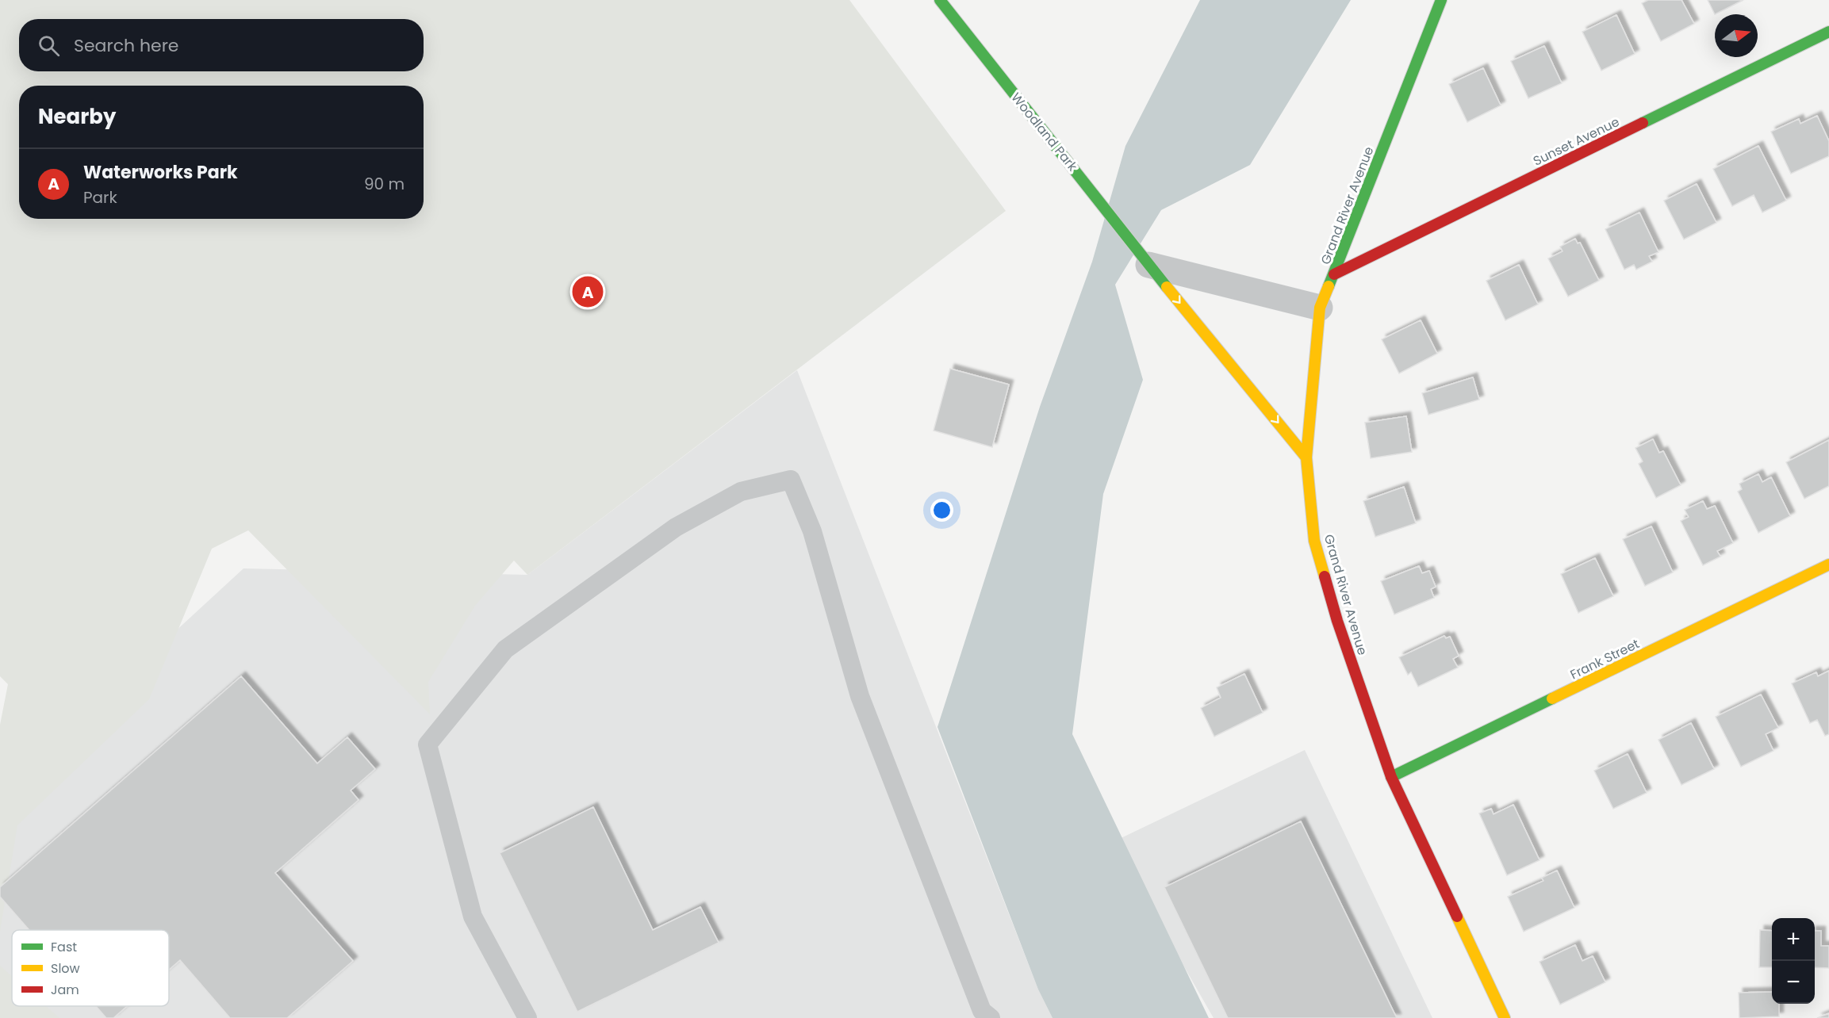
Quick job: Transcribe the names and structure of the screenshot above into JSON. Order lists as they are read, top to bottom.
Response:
{
  "streets": {
    "street": [
      "Woodland Park",
      "Sunset Avenue",
      "Grand River Avenue",
      "Frank Street"
    ]
  },
  "crossings": [
    ["Woodland Park", "Grand River Avenue"],
    ["Sunset Avenue", "Grand River Avenue"],
    ["Grand River Avenue", "Frank Street"]
  ],
  "one_way": ["Woodland Park"],
  "legend": ["Fast", "Slow", "Jam"],
  "north": "right",
  "page": {
    "search": "Search here",
    "heading": "Nearby",
    "list": [
      {
        "mark": "A",
        "name": "Waterworks Park",
        "note": "Park",
        "value": "90 m"
      }
    ],
    "pins": "A",
    "map_buttons": ["+", "−"]
  }
}
